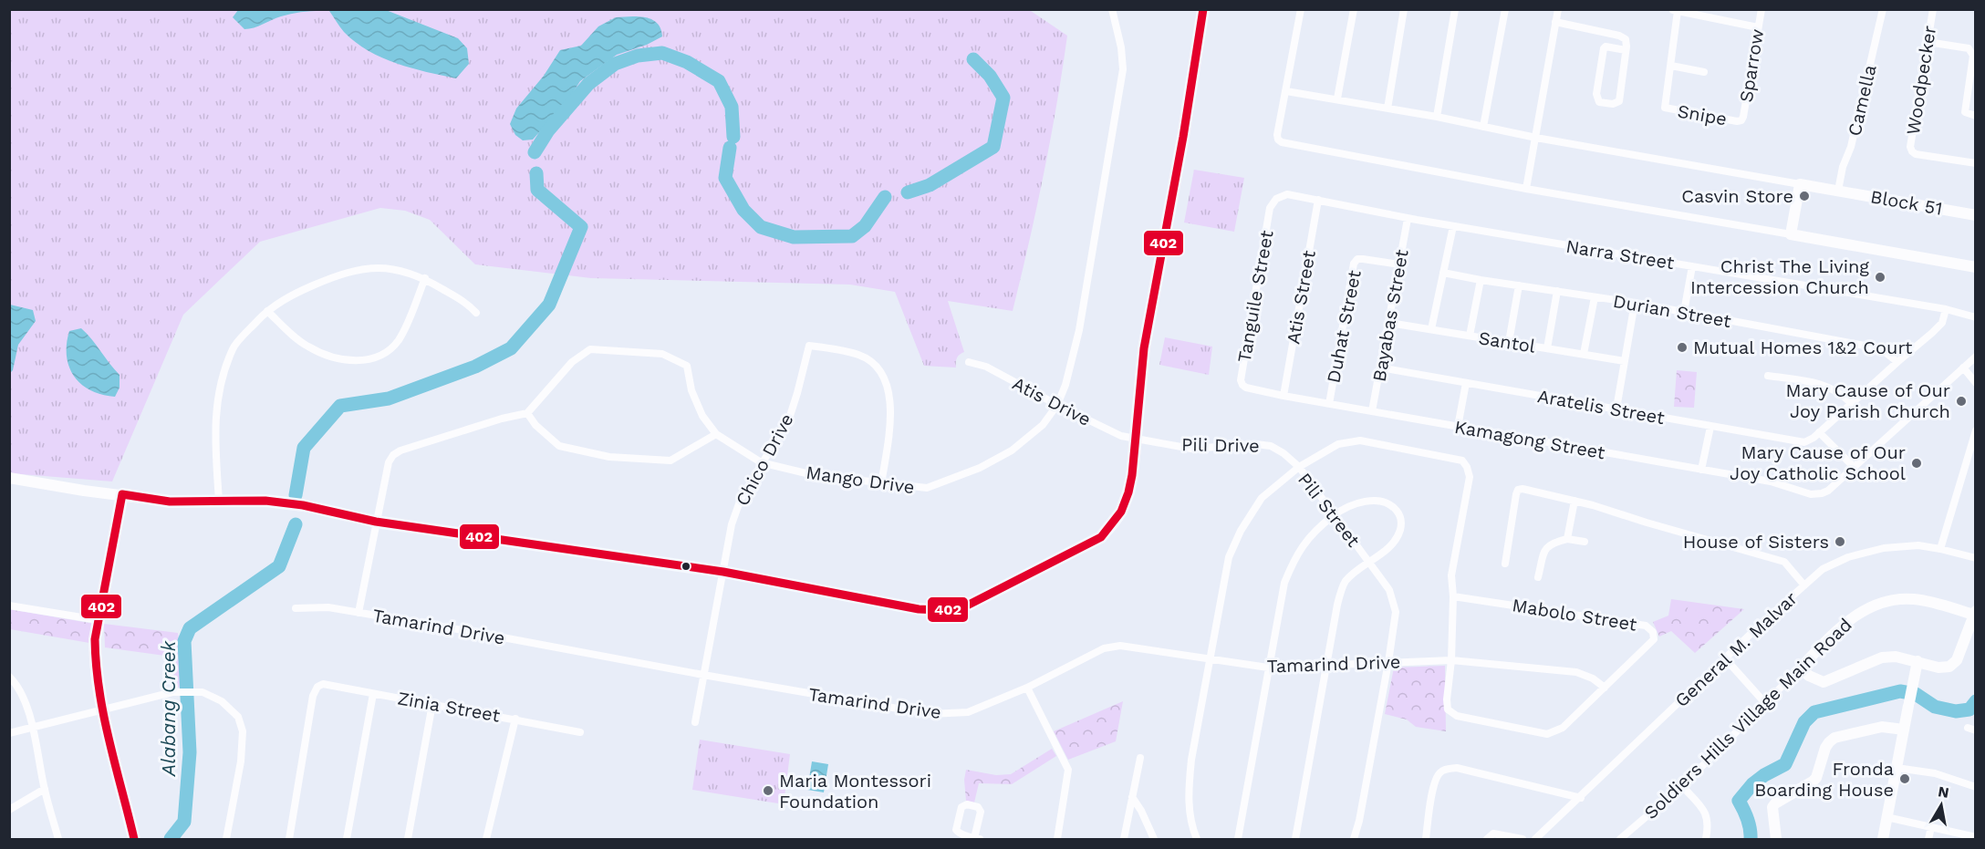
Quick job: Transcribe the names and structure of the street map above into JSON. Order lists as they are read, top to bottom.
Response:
{
  "streets": {
    "street": [
      "Sparrow",
      "Woodpecker",
      "Camella",
      "Snipe",
      "Block 51",
      "Narra Street",
      "Tanguile Street",
      "Atis Street",
      "Durian Street",
      "Bayabas Street",
      "Duhat Street",
      "Santol",
      "Atis Drive",
      "Aratelis Street",
      "Kamagong Street",
      "Pili Drive",
      "Chico Drive",
      "Mango Drive",
      "Pili Street",
      "Mabolo Street",
      "Tamarind Drive",
      "General M. Malvar",
      "Zinia Street",
      "Soldiers Hills Village Main Road"
    ]
  },
  "crossings": [
    ["Sparrow", "Snipe"],
    ["Camella", "Block 51"],
    ["Narra Street", "Tanguile Street"],
    ["Narra Street", "Atis Street"],
    ["Narra Street", "Bayabas Street"],
    ["Tanguile Street", "Kamagong Street"],
    ["Atis Street", "Kamagong Street"],
    ["Bayabas Street", "Duhat Street"],
    ["Bayabas Street", "Santol"],
    ["Bayabas Street", "Aratelis Street"],
    ["Bayabas Street", "Kamagong Street"],
    ["Duhat Street", "Kamagong Street"],
    ["Atis Drive", "Pili Drive"],
    ["Atis Drive", "Mango Drive"],
    ["Pili Drive", "Pili Street"],
    ["Chico Drive", "Mango Drive"],
    ["Chico Drive", "Tamarind Drive"],
    ["Pili Street", "Tamarind Drive"],
    ["Mabolo Street", "Tamarind Drive"]
  ],
  "water": ["Alabang Creek"],
  "places": [
    "Casvin Store",
    "Christ The Living Intercession Church",
    "Mutual Homes 1&2 Court",
    "Mary Cause of Our Joy Parish Church",
    "Mary Cause of Our Joy Catholic School",
    "House of Sisters",
    "Fronda Boarding House",
    "Maria Montessori Foundation"
  ],
  "lines": ["transit line 402"],
  "north": "top"
}
